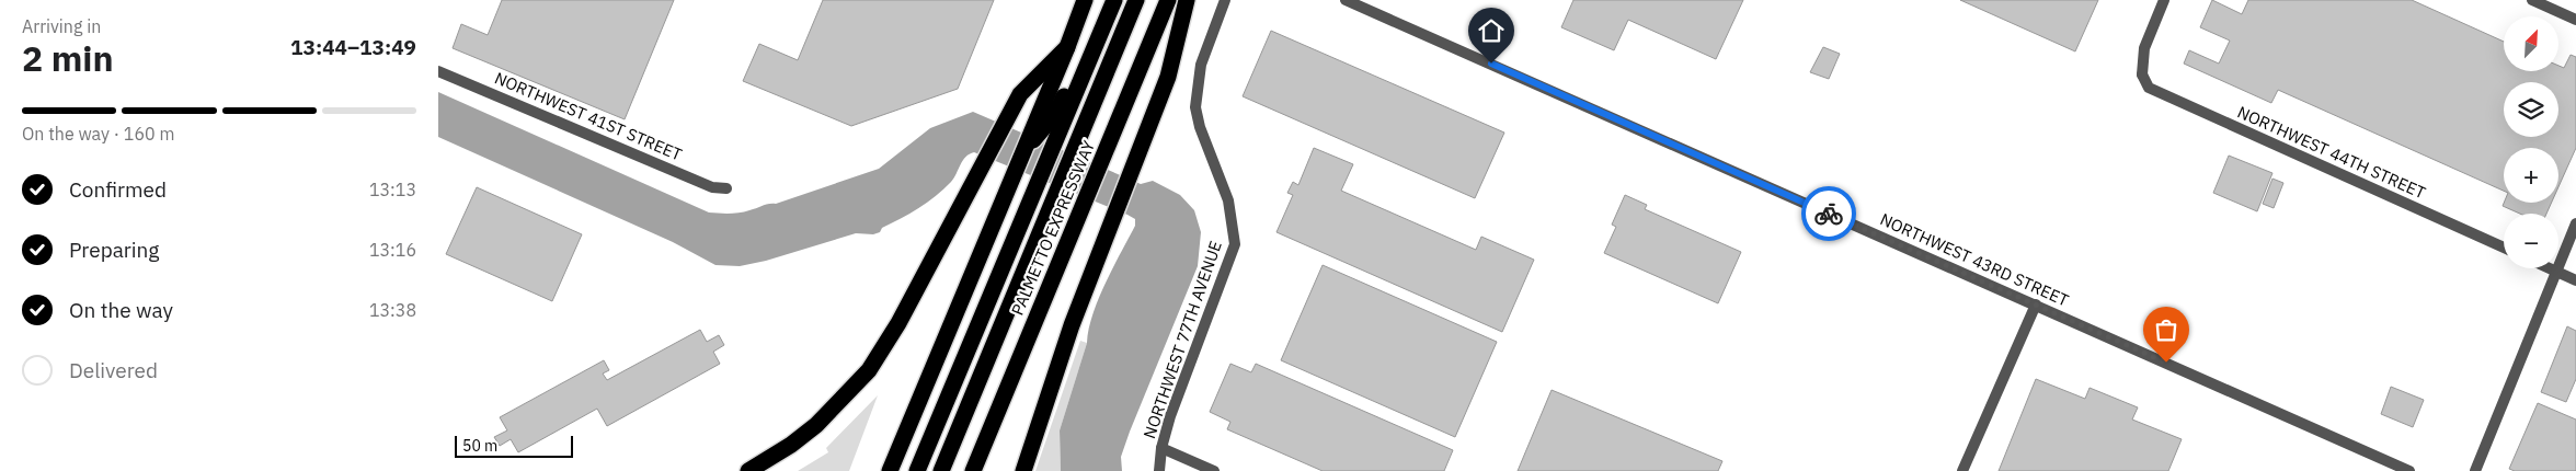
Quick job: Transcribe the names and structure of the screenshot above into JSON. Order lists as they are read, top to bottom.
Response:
{
  "streets": {
    "highway": ["PALMETTO EXPRESSWAY"],
    "street": [
      "NORTHWEST 41ST STREET",
      "NORTHWEST 44TH STREET",
      "NORTHWEST 43RD STREET",
      "NORTHWEST 77TH AVENUE"
    ]
  },
  "scale_bar": "50 m",
  "north": "top right",
  "page": {
    "heading": ["2 min", "Arriving in", "13:44–13:49"],
    "map_buttons": ["+", "−"],
    "bar": "On the way · 160 m",
    "list": [
      ["Confirmed", "13:13"],
      ["Preparing", "13:16"],
      ["On the way", "13:38"],
      "Delivered"
    ],
    "scale": "50 m"
  }
}
